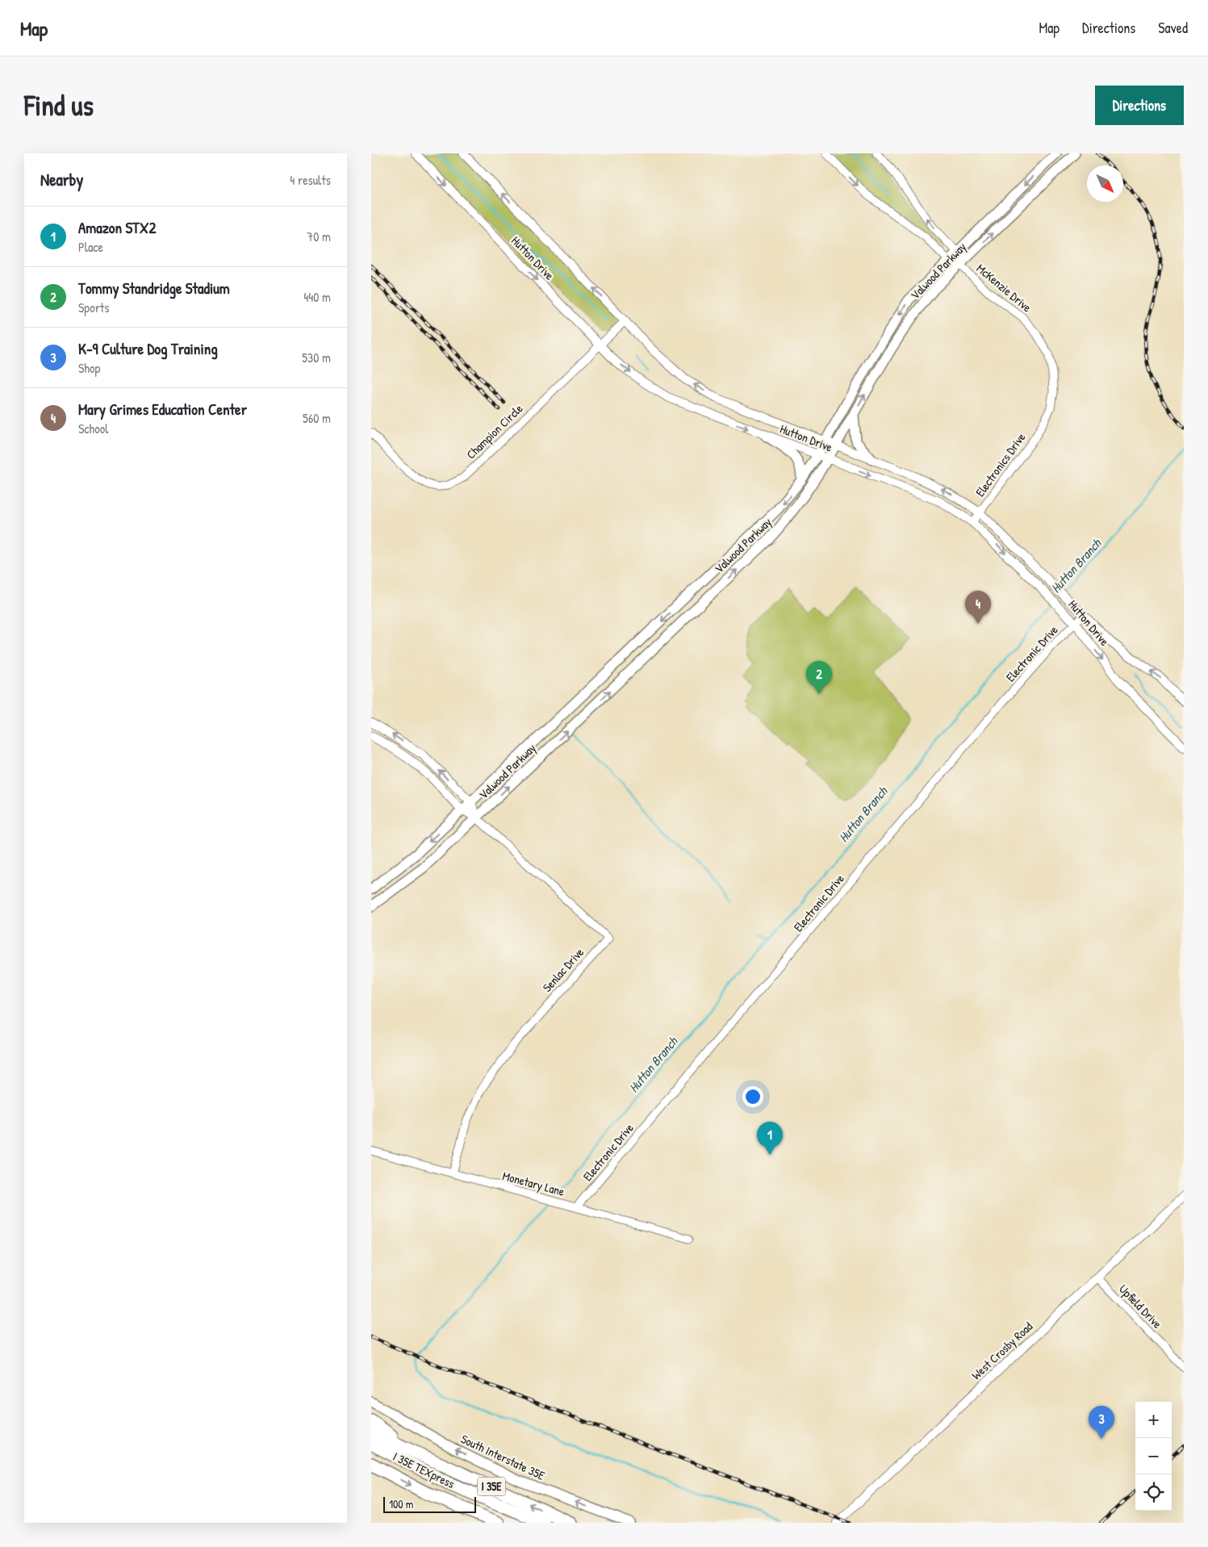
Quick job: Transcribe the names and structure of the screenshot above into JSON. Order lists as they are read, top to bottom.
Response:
{
  "streets": {
    "highway": ["I 35E TEXpress", "I 35E"],
    "main road": ["Valwood Parkway", "South Interstate 35E"],
    "street": [
      "Hutton Drive",
      "McKenzie Drive",
      "Champion Circle",
      "Electronics Drive",
      "Electronic Drive",
      "Senlac Drive",
      "Monetary Lane",
      "Upfield Drive",
      "West Crosby Road"
    ]
  },
  "crossings": [
    ["Hutton Drive", "Valwood Parkway"],
    ["Hutton Drive", "Champion Circle"],
    ["Hutton Drive", "Electronics Drive"],
    ["Hutton Drive", "Electronic Drive"],
    ["Valwood Parkway", "McKenzie Drive"],
    ["Valwood Parkway", "Senlac Drive"],
    ["McKenzie Drive", "Electronics Drive"],
    ["Electronic Drive", "Monetary Lane"],
    ["Senlac Drive", "Monetary Lane"],
    ["Upfield Drive", "West Crosby Road"]
  ],
  "one_way": ["South Interstate 35E"],
  "water": ["Hutton Branch"],
  "scale_bar": "100 m",
  "north": "bottom right",
  "page": {
    "header": "Map",
    "nav": ["Map", "Directions", "Saved"],
    "buttons": "Directions",
    "title": "Find us",
    "heading": ["Nearby", "4 results"],
    "list": [
      {
        "mark": "1",
        "name": "Amazon STX2",
        "note": "Place",
        "value": "70 m"
      },
      {
        "mark": "2",
        "name": "Tommy Standridge Stadium",
        "note": "Sports",
        "value": "440 m"
      },
      {
        "mark": "3",
        "name": "K-9 Culture Dog Training",
        "note": "Shop",
        "value": "530 m"
      },
      {
        "mark": "4",
        "name": "Mary Grimes Education Center",
        "note": "School",
        "value": "560 m"
      }
    ],
    "pins": [
      "4",
      "2",
      "1",
      "3"
    ],
    "map_buttons": ["+", "−"],
    "scale": "100 m"
  }
}
